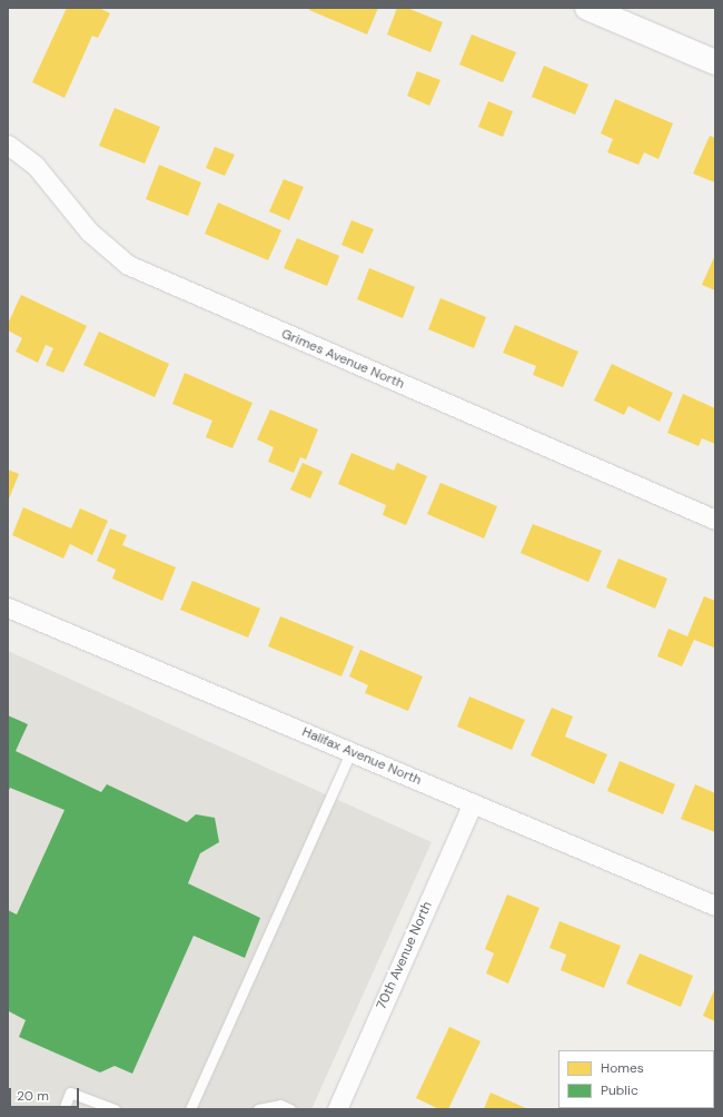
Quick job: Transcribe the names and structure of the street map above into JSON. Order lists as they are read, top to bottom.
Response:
{
  "streets": {
    "street": ["Grimes Avenue North", "Halifax Avenue North", "70th Avenue North"]
  },
  "crossings": [
    ["Halifax Avenue North", "70th Avenue North"]
  ],
  "legend": ["Homes", "Public"],
  "scale_bar": "20 m"
}
